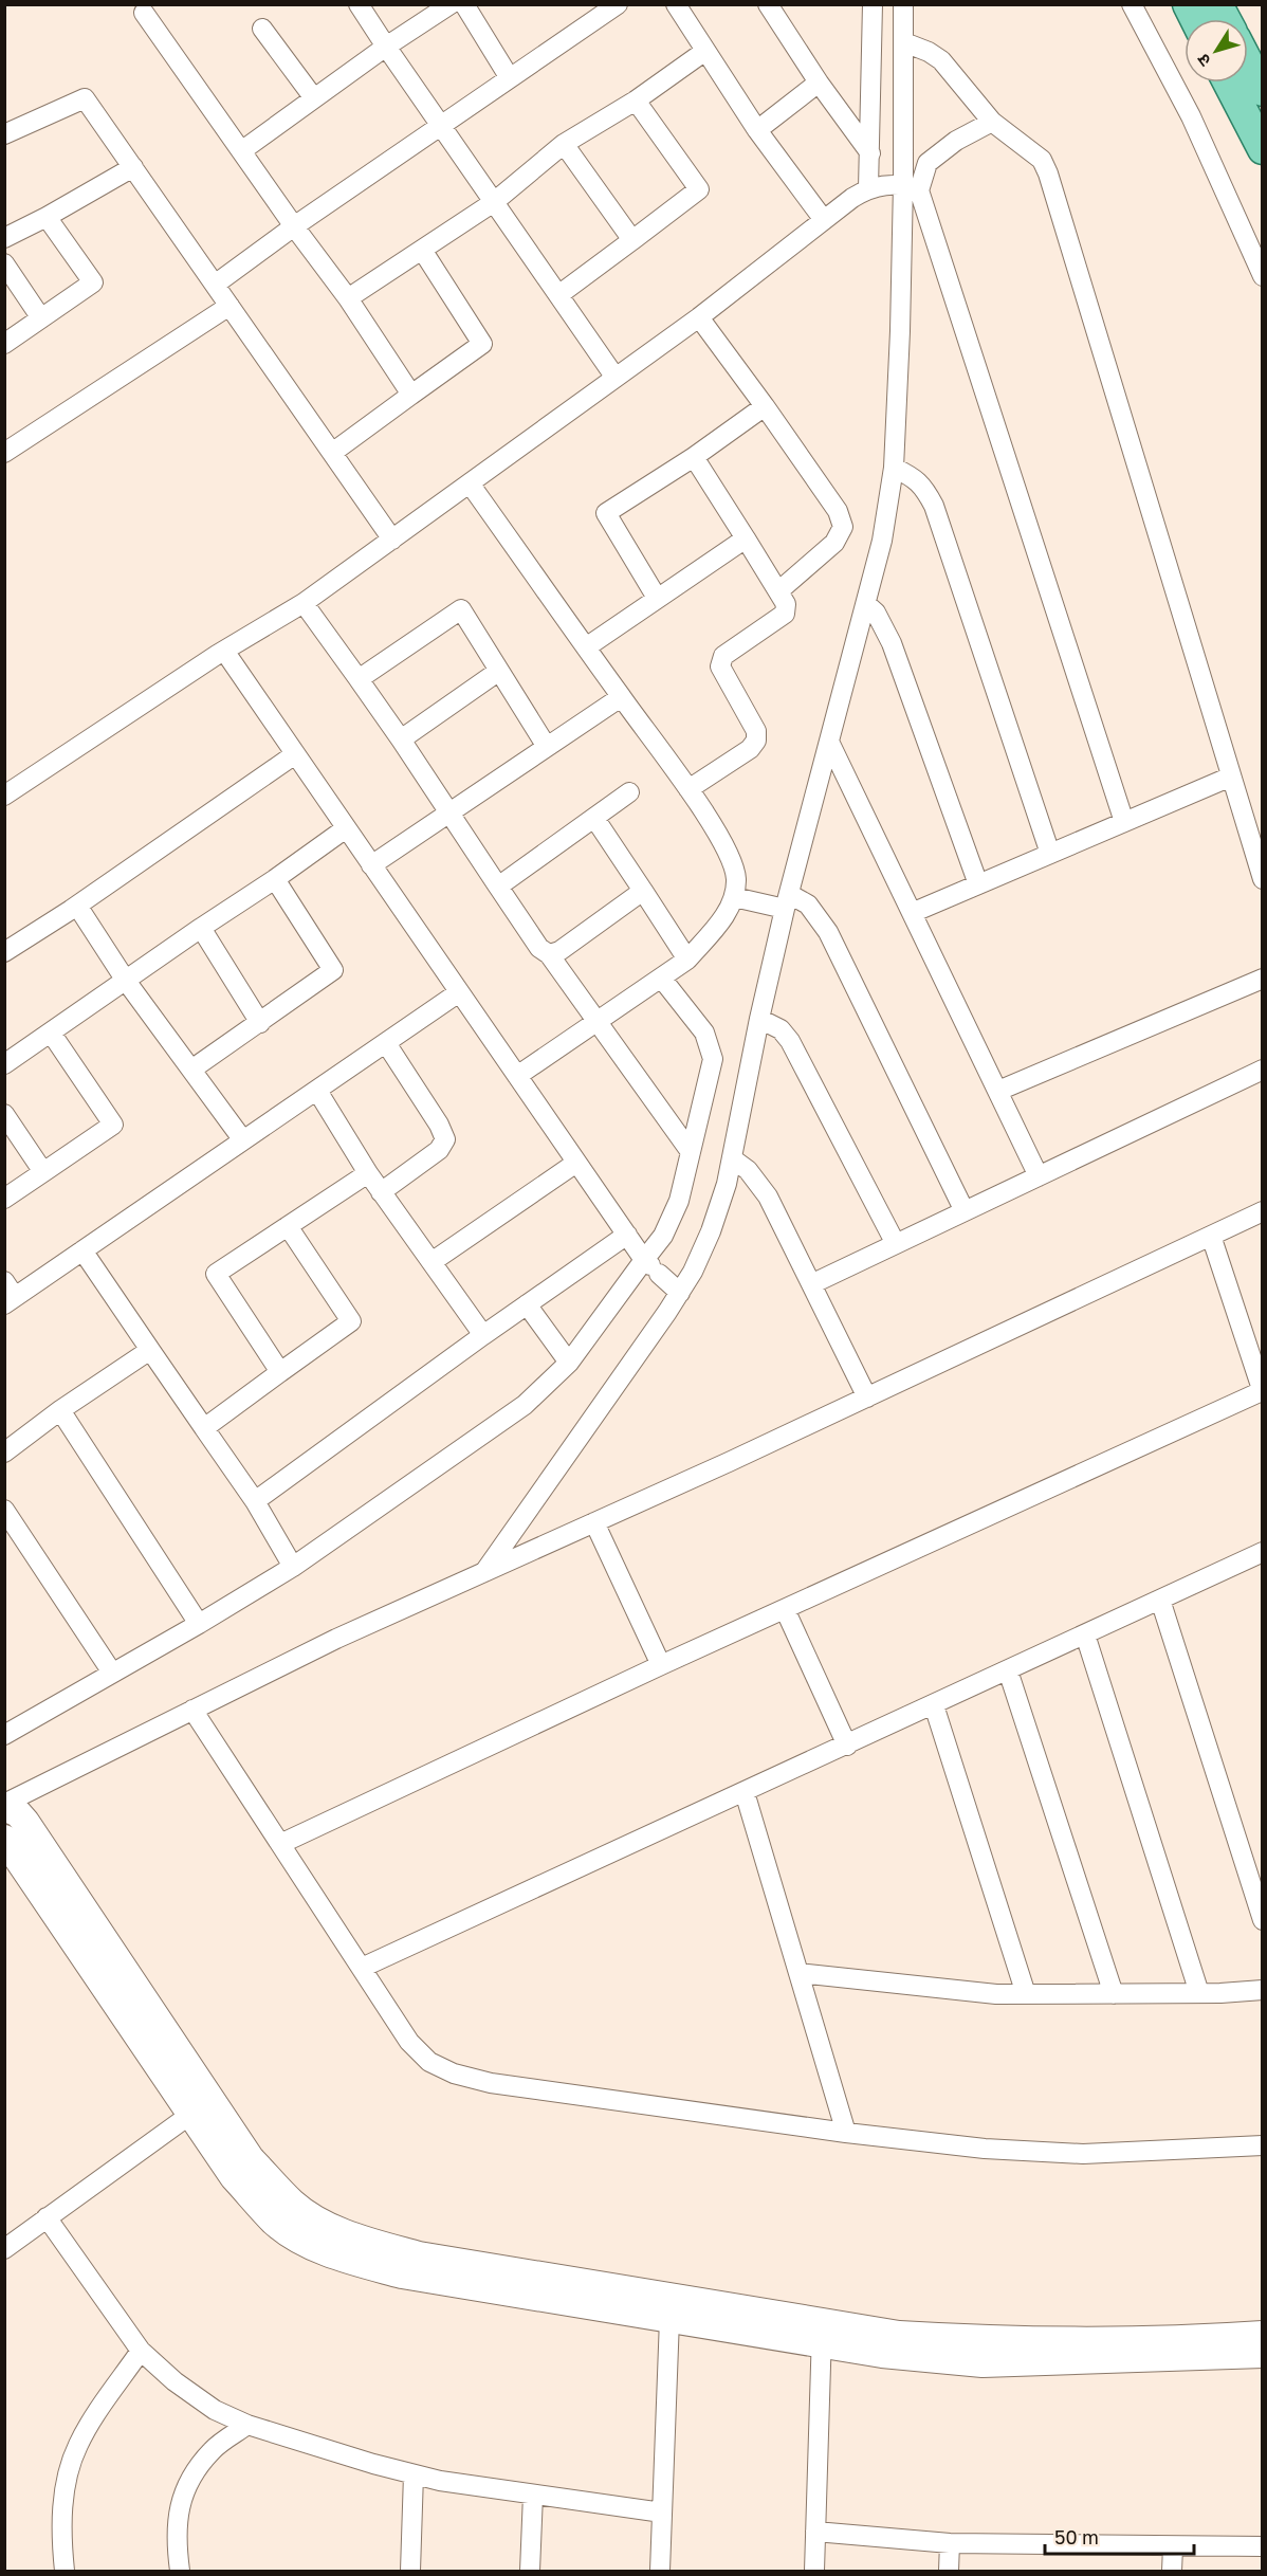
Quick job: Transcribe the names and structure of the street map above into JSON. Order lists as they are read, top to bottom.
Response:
{
  "scale_bar": "50 m",
  "north": "bottom left"
}
